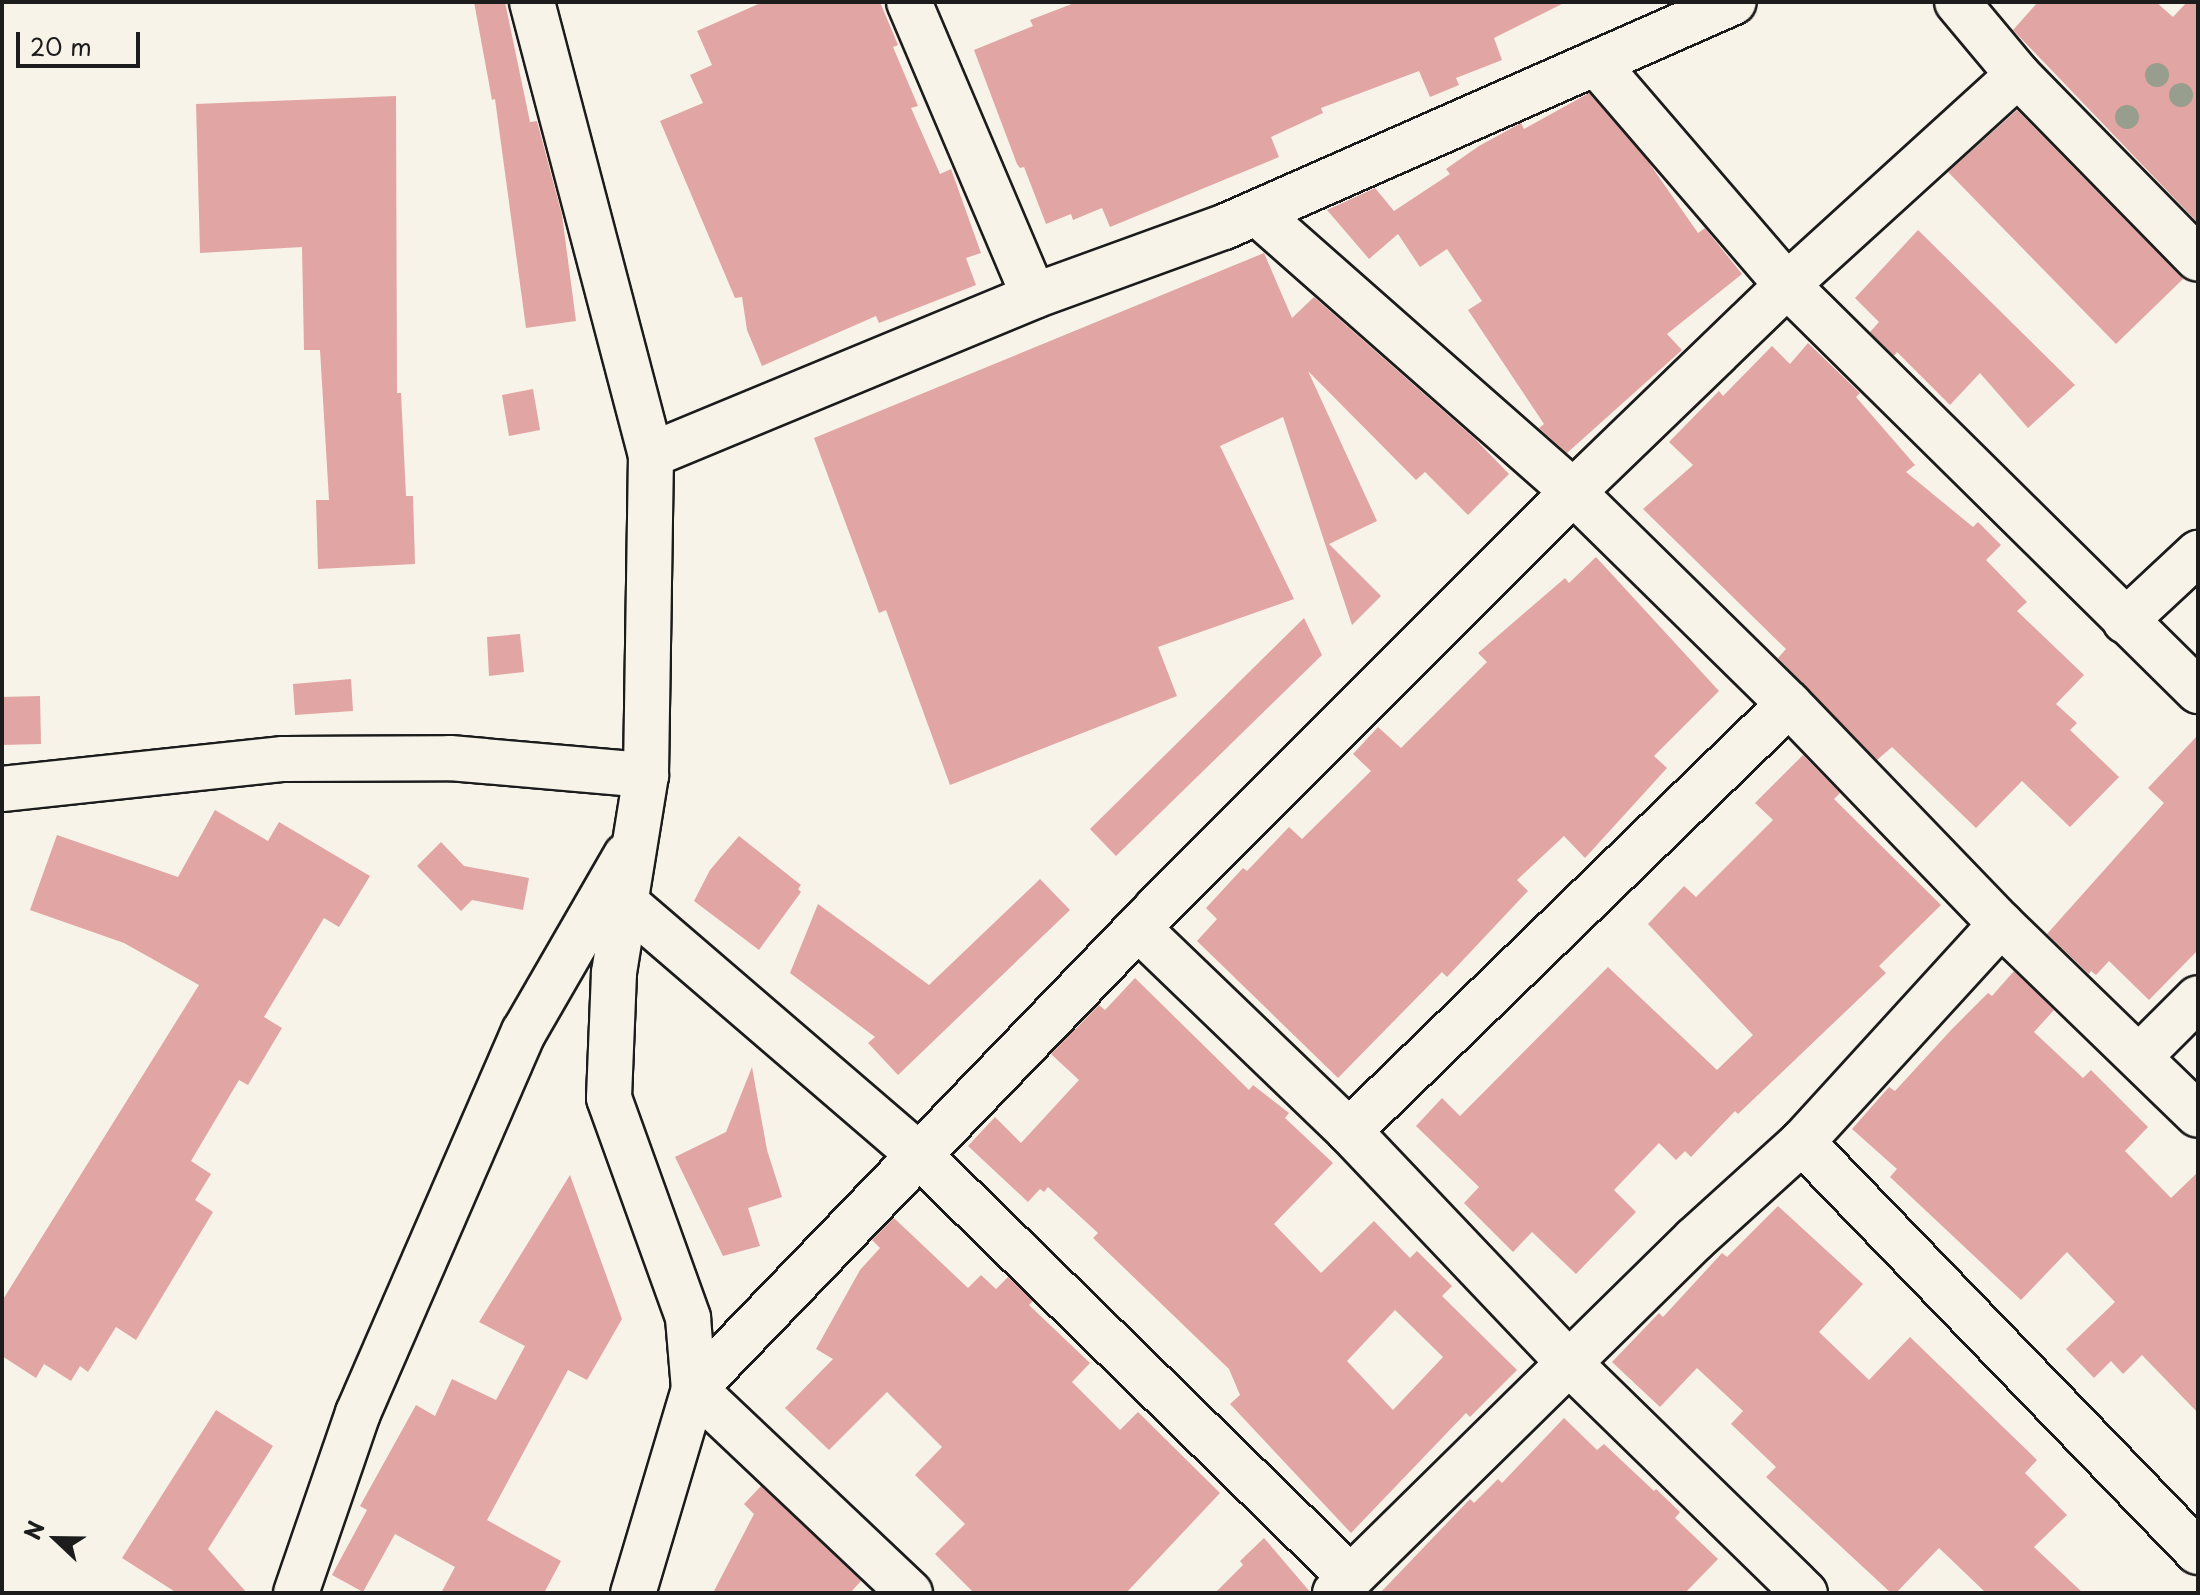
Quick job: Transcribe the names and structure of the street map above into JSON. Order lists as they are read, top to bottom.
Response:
{
  "scale_bar": "20 m",
  "north": "left"
}
